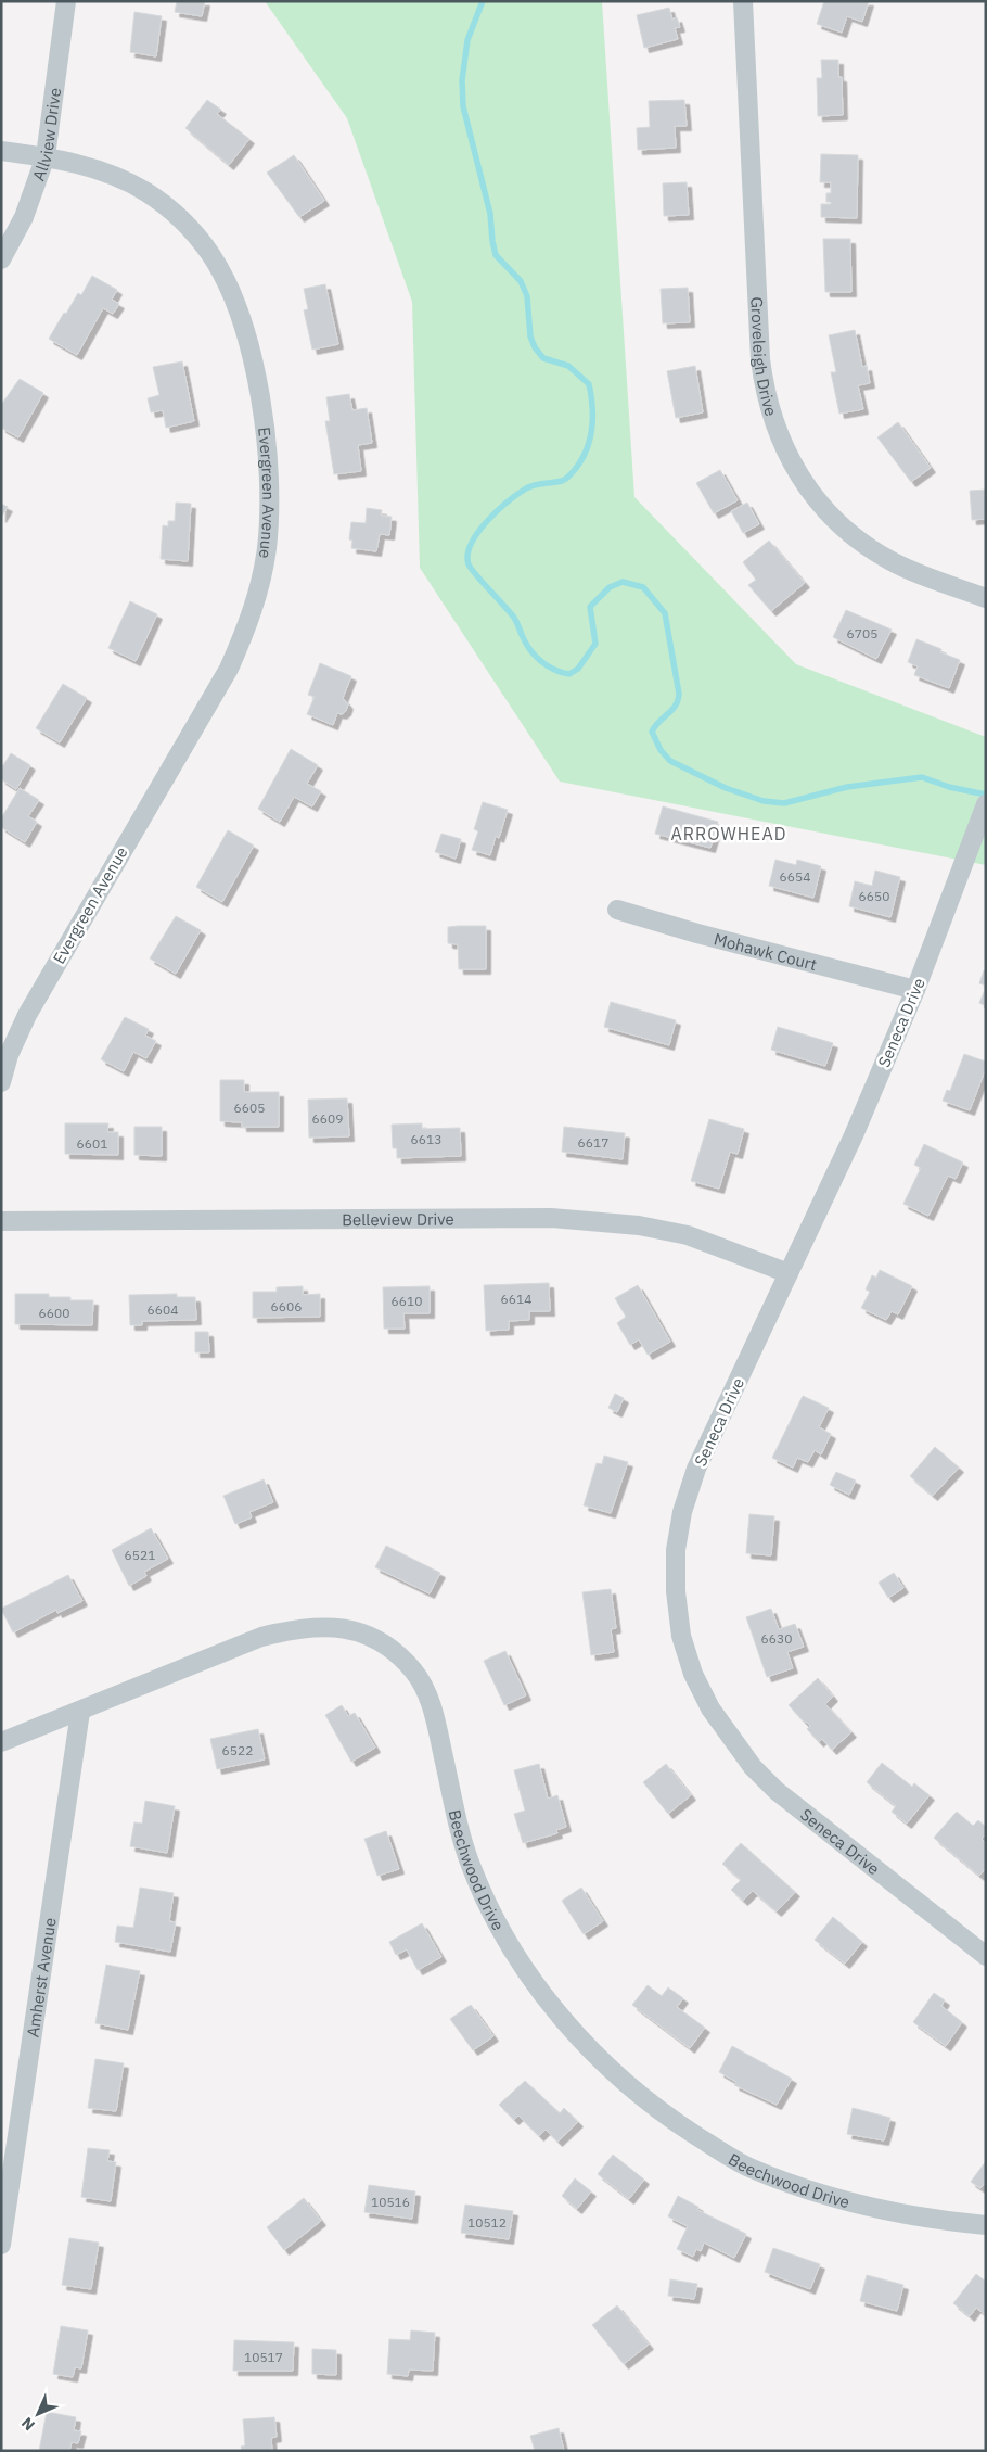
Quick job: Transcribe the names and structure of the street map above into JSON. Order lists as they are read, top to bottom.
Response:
{
  "streets": {
    "street": [
      "Allview Drive",
      "Groveleigh Drive",
      "Evergreen Avenue",
      "Mohawk Court",
      "Seneca Drive",
      "Belleview Drive",
      "Beechwood Drive",
      "Amherst Avenue"
    ]
  },
  "crossings": [
    ["Allview Drive", "Evergreen Avenue"],
    ["Mohawk Court", "Seneca Drive"],
    ["Seneca Drive", "Belleview Drive"],
    ["Beechwood Drive", "Amherst Avenue"]
  ],
  "districts": ["ARROWHEAD"],
  "house_numbers": [
    "6705",
    "6654",
    "6650",
    "6605",
    "6609",
    "6613",
    "6617",
    "6601",
    "6614",
    "6610",
    "6606",
    "6604",
    "6600",
    "6521",
    "6630",
    "6522",
    "10516",
    "10512",
    "10517"
  ],
  "north": "bottom left"
}
